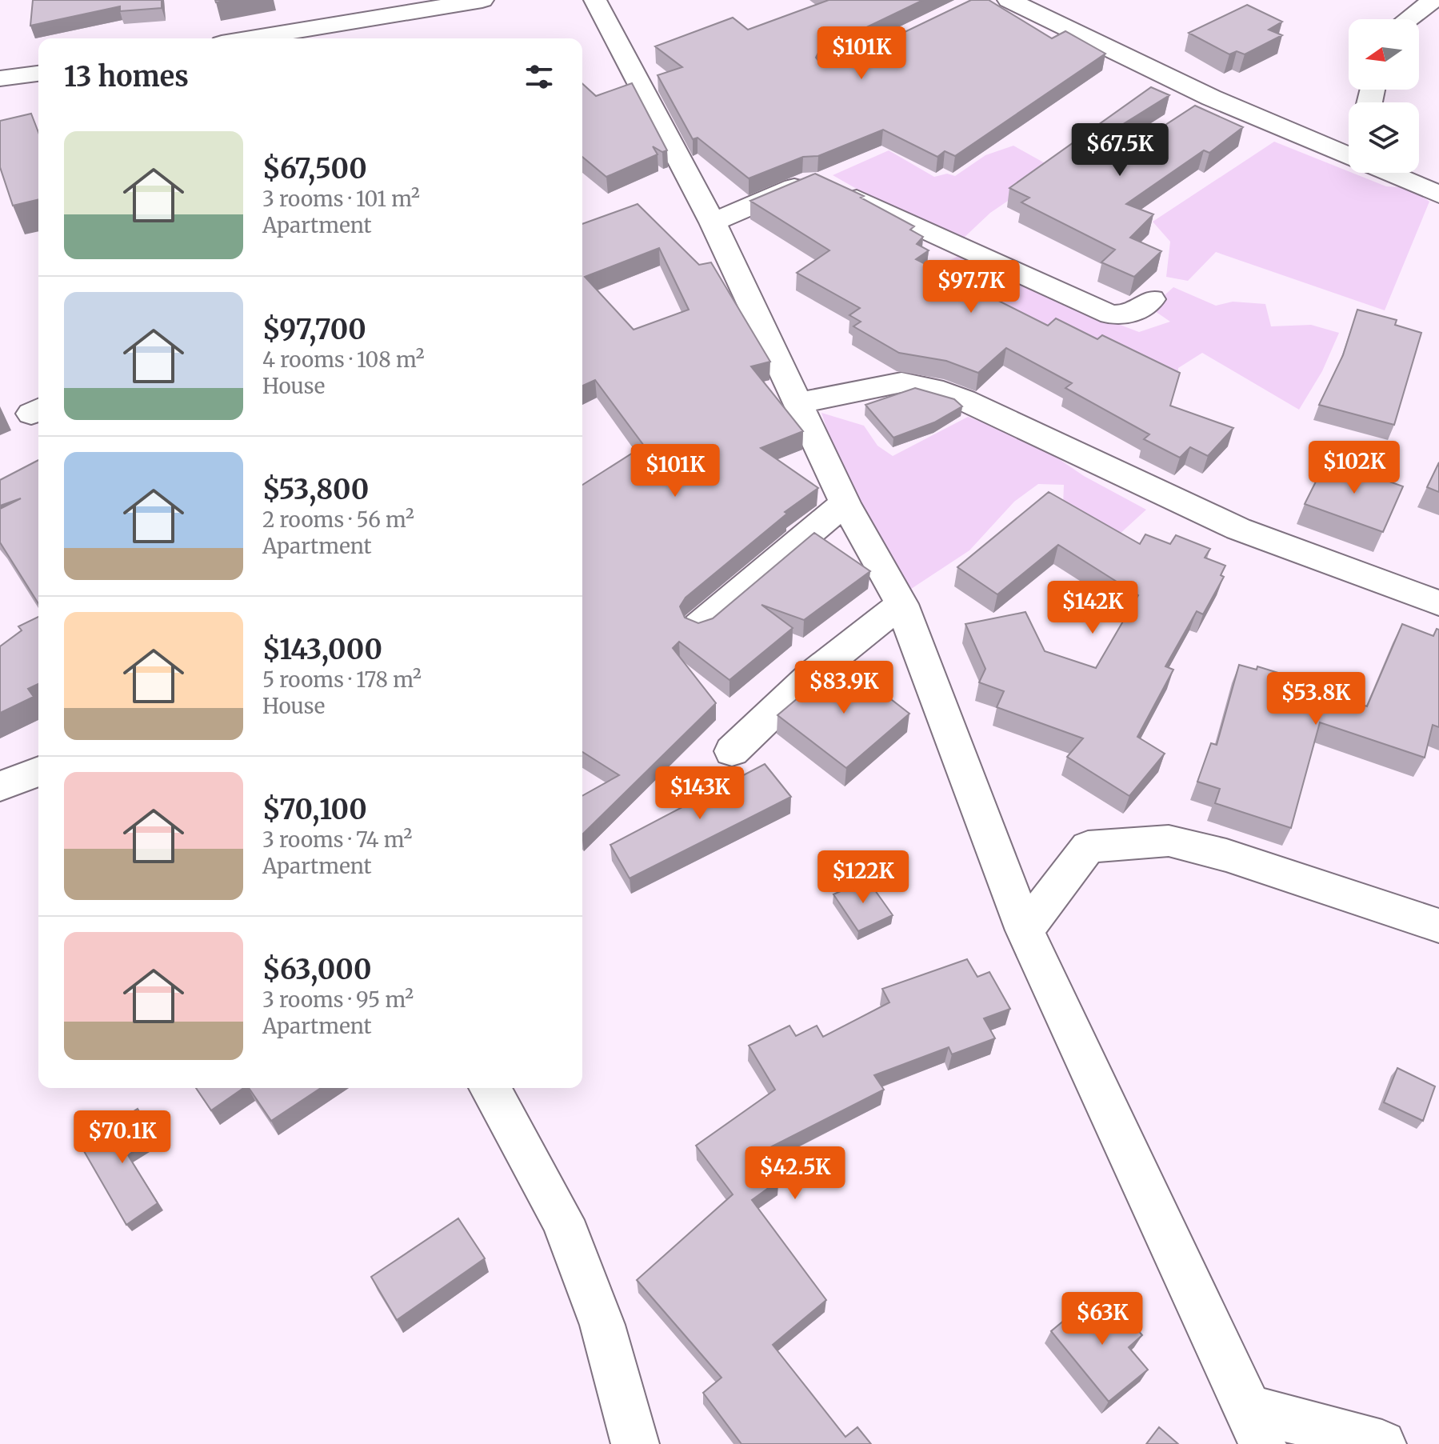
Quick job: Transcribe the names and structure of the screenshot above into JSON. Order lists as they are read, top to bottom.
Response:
{
  "north": "left",
  "page": {
    "price": [
      "$101K",
      "$67.5K",
      "$97.7K",
      "$102K",
      "$101K",
      "$142K",
      "$83.9K",
      "$53.8K",
      "$143K",
      "$122K",
      "$70.1K",
      "$42.5K",
      "$63K"
    ],
    "heading": "13 homes",
    "list": [
      {
        "name": "$67,500",
        "note": "3 rooms · 101 m² · Apartment"
      },
      {
        "name": "$97,700",
        "note": "4 rooms · 108 m² · House"
      },
      {
        "name": "$53,800",
        "note": "2 rooms · 56 m² · Apartment"
      },
      {
        "name": "$143,000",
        "note": "5 rooms · 178 m² · House"
      },
      {
        "name": "$70,100",
        "note": "3 rooms · 74 m² · Apartment"
      },
      {
        "name": "$63,000",
        "note": "3 rooms · 95 m² · Apartment"
      }
    ]
  }
}
